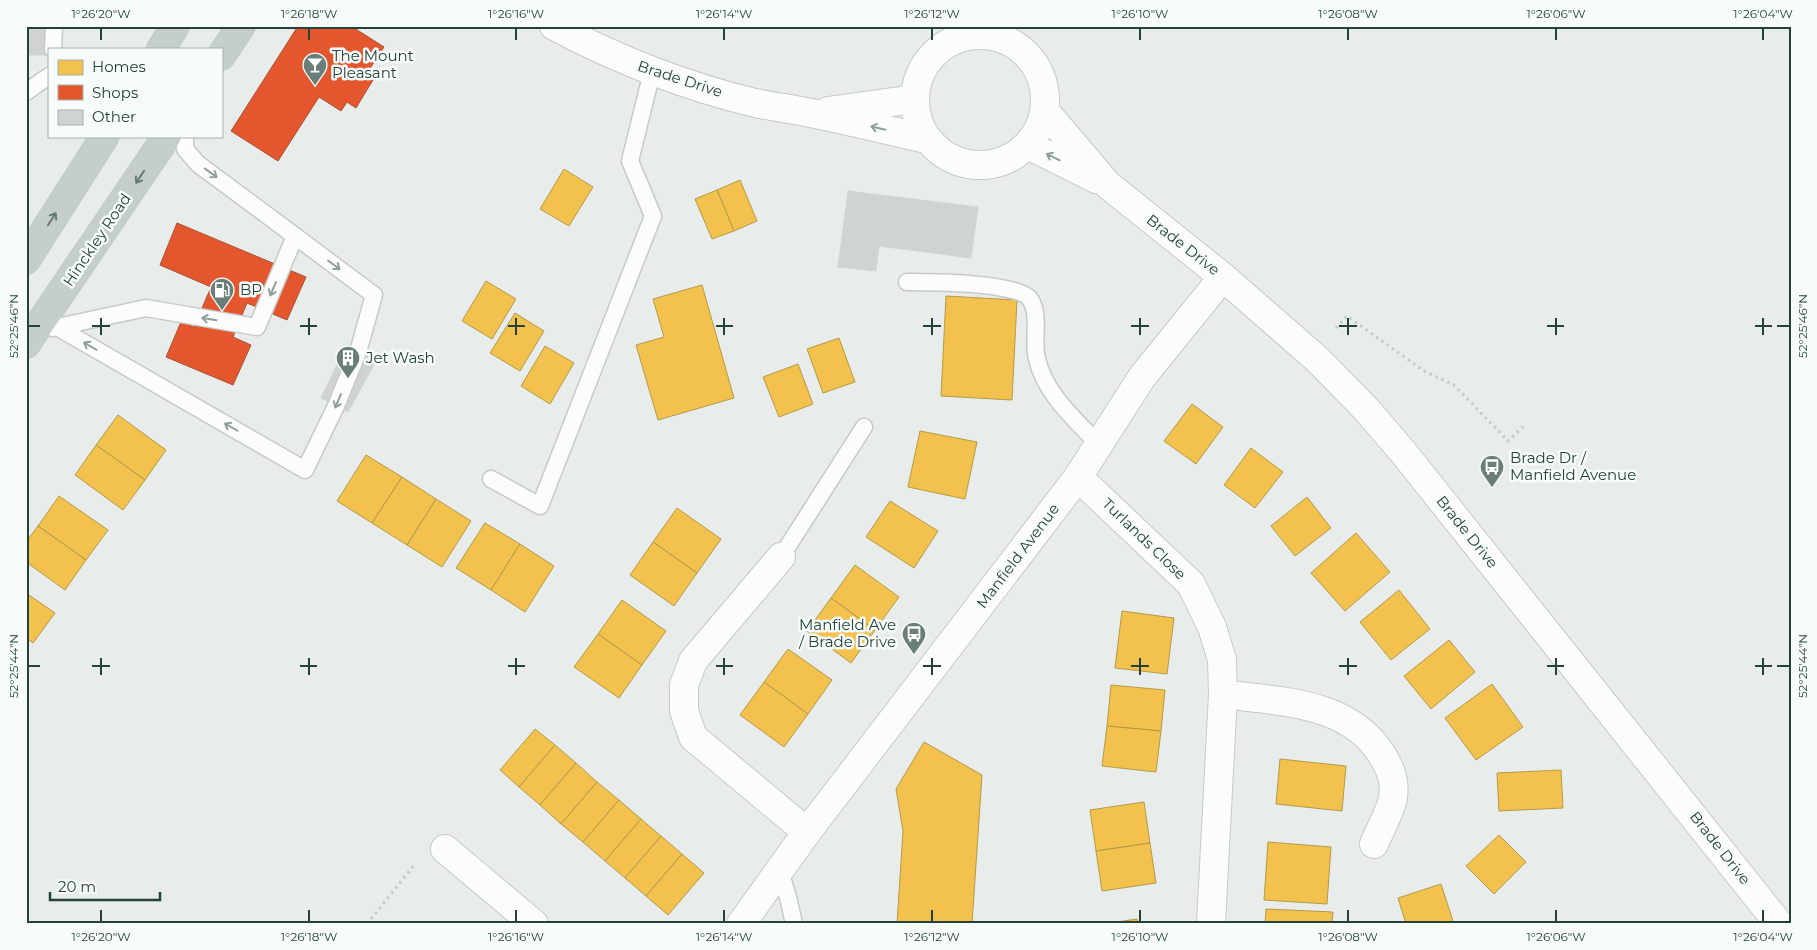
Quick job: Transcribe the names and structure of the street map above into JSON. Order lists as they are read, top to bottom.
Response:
{
  "streets": {
    "highway": ["Hinckley Road"],
    "street": ["Brade Drive", "Turlands Close", "Manfield Avenue"]
  },
  "crossings": [
    ["Brade Drive", "Manfield Avenue"],
    ["Turlands Close", "Manfield Avenue"]
  ],
  "places": {
    "bar": ["The Mount Pleasant"],
    "fuel station": ["BP"],
    "building": ["Jet Wash"],
    "bus stop": ["Brade Dr / Manfield Avenue", "Manfield Ave / Brade Drive"]
  },
  "legend": ["Homes", "Shops", "Other"],
  "scale_bar": "20 m",
  "coordinates": [
    "1°26'20\"W",
    "1°26'18\"W",
    "1°26'16\"W",
    "1°26'14\"W",
    "1°26'12\"W",
    "1°26'10\"W",
    "1°26'08\"W",
    "1°26'06\"W",
    "1°26'04\"W",
    "52°25'46\"N",
    "52°25'44\"N"
  ]
}
